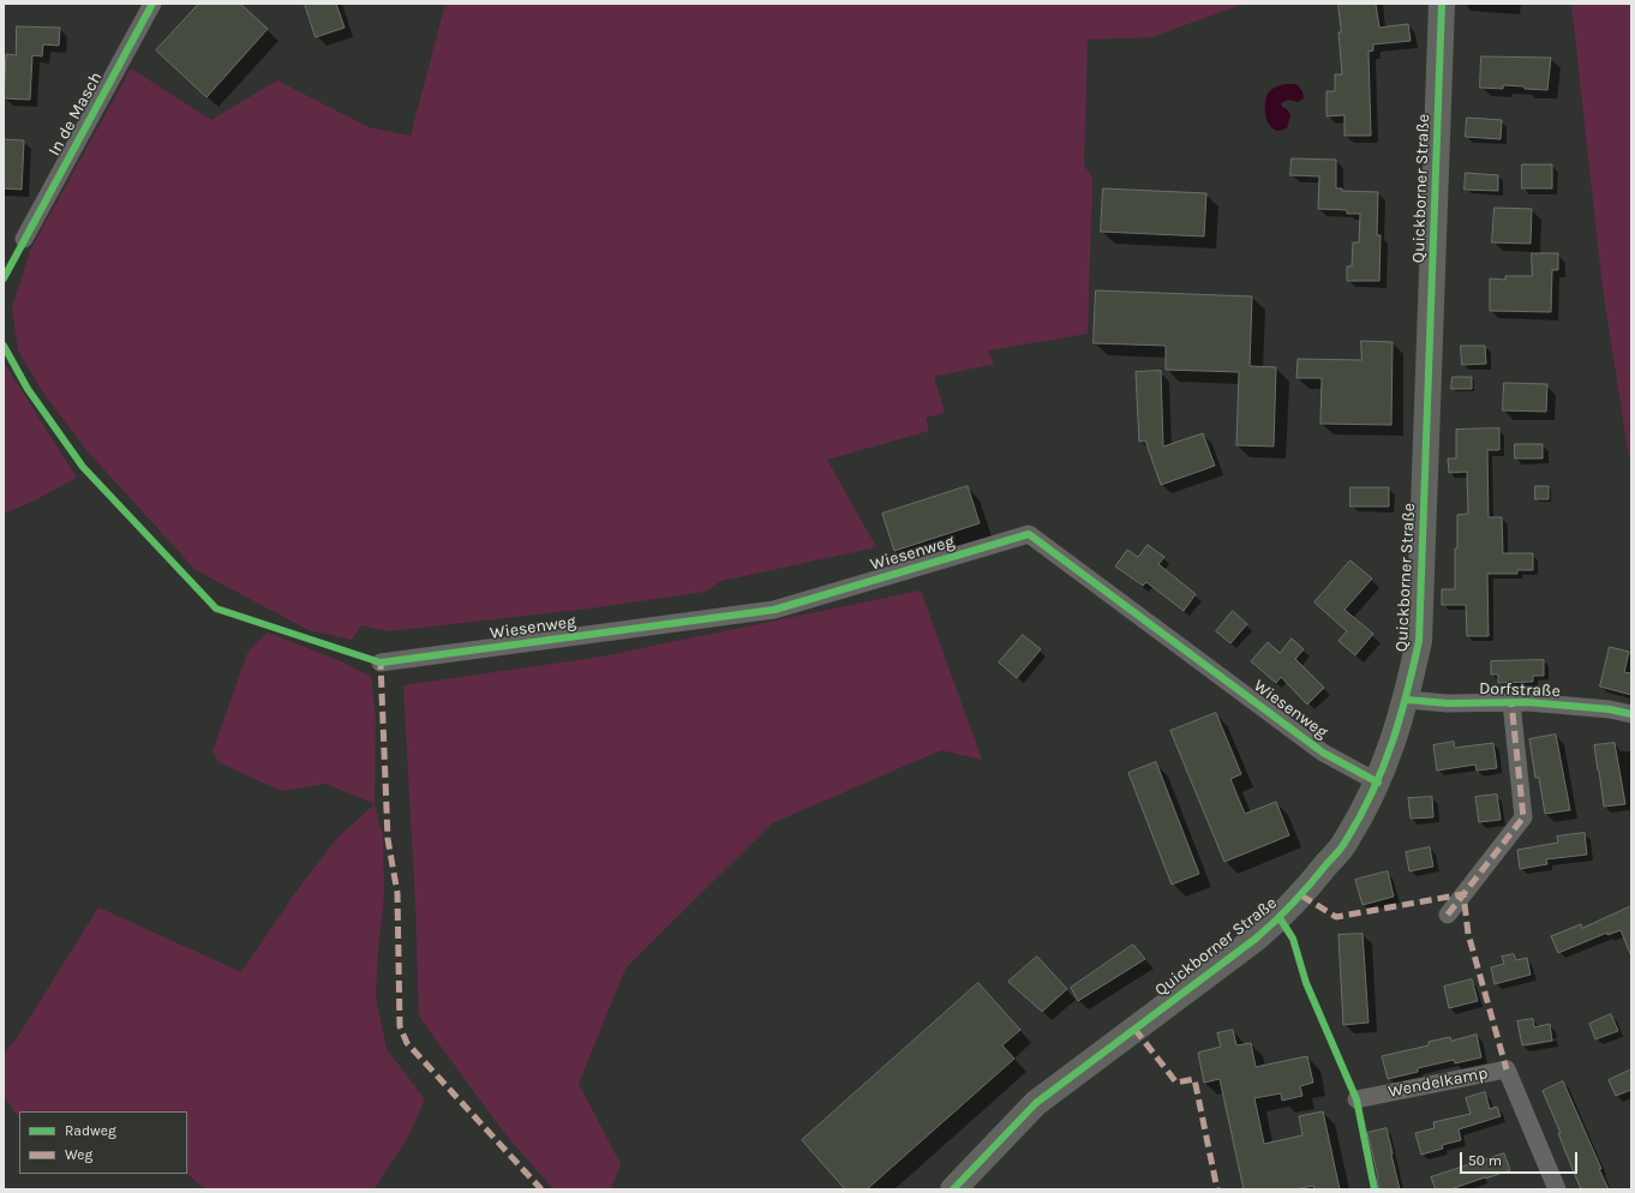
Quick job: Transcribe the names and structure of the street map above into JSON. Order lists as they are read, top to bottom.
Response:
{
  "streets": {
    "main road": ["Quickborner Straße"],
    "street": [
      "In de Masch",
      "Wiesenweg",
      "Dorfstraße",
      "Wendelkamp"
    ]
  },
  "crossings": [
    ["Quickborner Straße", "Wiesenweg"],
    ["Quickborner Straße", "Dorfstraße"]
  ],
  "legend": ["Radweg", "Weg"],
  "scale_bar": "50 m"
}
